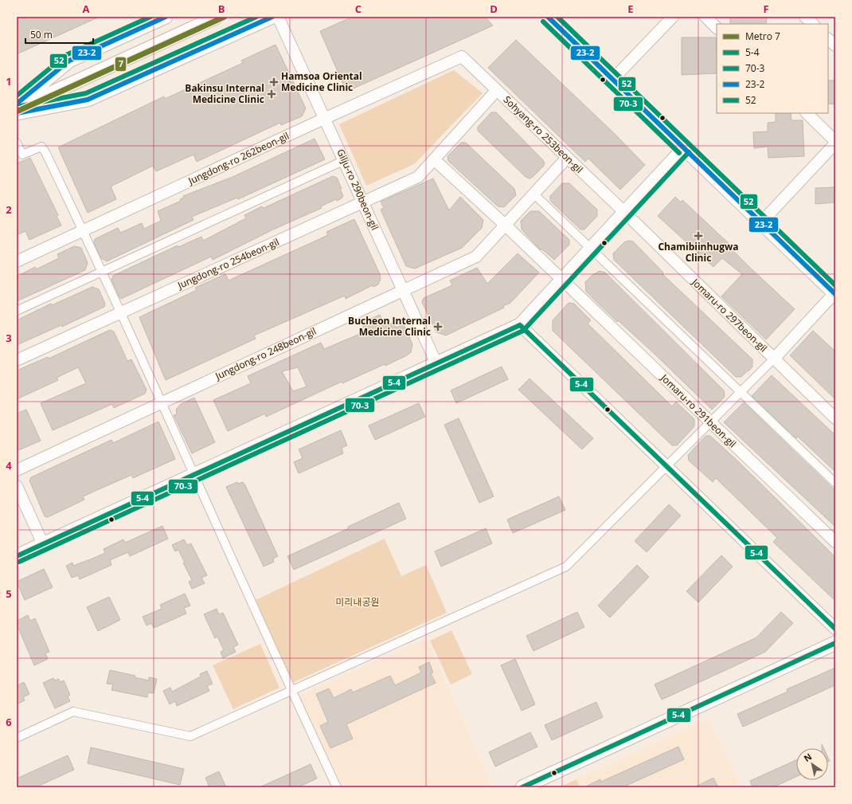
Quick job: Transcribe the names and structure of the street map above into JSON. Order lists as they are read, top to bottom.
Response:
{
  "streets": {
    "street": [
      "Sohyang-ro 253beon-gil",
      "Jungdong-ro 262beon-gil",
      "Gilju-ro 290beon-gil",
      "Jungdong-ro 254beon-gil",
      "Jomaru-ro 297beon-gil",
      "Jungdong-ro 248beon-gil",
      "Jomaru-ro 291beon-gil"
    ]
  },
  "crossings": [
    ["Sohyang-ro 253beon-gil", "Jungdong-ro 262beon-gil"],
    ["Sohyang-ro 253beon-gil", "Jungdong-ro 254beon-gil"],
    ["Sohyang-ro 253beon-gil", "Jomaru-ro 297beon-gil"],
    ["Sohyang-ro 253beon-gil", "Jungdong-ro 248beon-gil"],
    ["Jungdong-ro 262beon-gil", "Gilju-ro 290beon-gil"],
    ["Gilju-ro 290beon-gil", "Jungdong-ro 254beon-gil"],
    ["Gilju-ro 290beon-gil", "Jungdong-ro 248beon-gil"]
  ],
  "parks": ["미리내공원"],
  "places": {
    "health": [
      "Hamsoa Oriental Medicine Clinic",
      "Bakinsu Internal Medicine Clinic",
      "Chamibiinhugwa Clinic",
      "Bucheon Internal Medicine Clinic"
    ]
  },
  "lines": [
    "metro line 7",
    "transit line 23-2",
    "transit line 52",
    "transit line 70-3",
    "transit line 5-4"
  ],
  "legend": [
    "Metro 7",
    "5-4",
    "70-3",
    "23-2",
    "52"
  ],
  "scale_bar": "50 m",
  "north": "top left",
  "grid": {
    "columns": [
      "A",
      "B",
      "C",
      "D",
      "E",
      "F"
    ],
    "rows": [
      "1",
      "2",
      "3",
      "4",
      "5",
      "6"
    ]
  }
}
